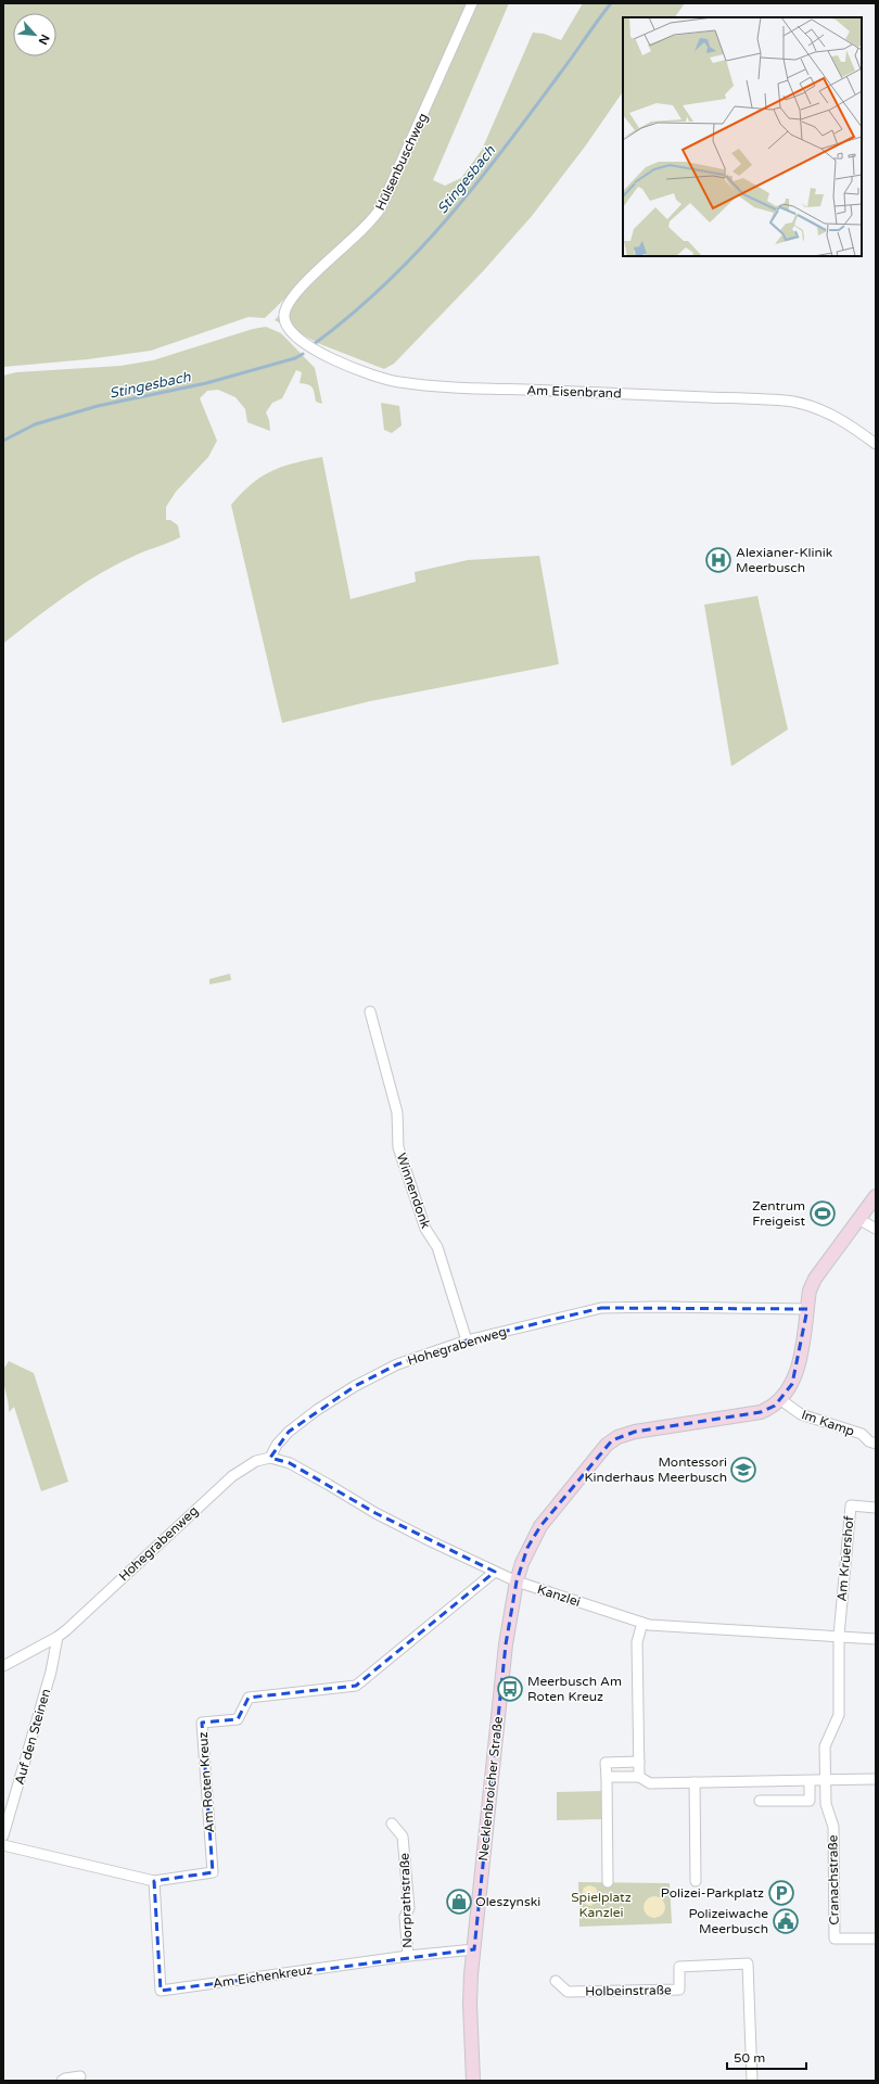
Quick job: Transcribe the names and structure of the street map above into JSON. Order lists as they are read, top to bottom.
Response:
{
  "streets": {
    "main road": ["Necklenbroicher Straße"],
    "street": [
      "Hülsenbuschweg",
      "Am Eisenbrand",
      "Winnendonk",
      "Hohegrabenweg",
      "Im Kamp",
      "Am Krüershof",
      "Kanzlei",
      "Auf den Steinen",
      "Am Roten Kreuz",
      "Cranachstraße",
      "Norprathstraße",
      "Am Eichenkreuz",
      "Holbeinstraße"
    ]
  },
  "crossings": [
    ["Hülsenbuschweg", "Am Eisenbrand"],
    ["Winnendonk", "Hohegrabenweg"],
    ["Hohegrabenweg", "Kanzlei"],
    ["Hohegrabenweg", "Auf den Steinen"],
    ["Hohegrabenweg", "Necklenbroicher Straße"],
    ["Im Kamp", "Necklenbroicher Straße"],
    ["Am Krüershof", "Kanzlei"],
    ["Am Krüershof", "Cranachstraße"],
    ["Kanzlei", "Am Roten Kreuz"],
    ["Kanzlei", "Necklenbroicher Straße"],
    ["Kanzlei", "Cranachstraße"],
    ["Am Roten Kreuz", "Am Eichenkreuz"],
    ["Necklenbroicher Straße", "Am Eichenkreuz"],
    ["Norprathstraße", "Am Eichenkreuz"]
  ],
  "water": ["Stingesbach"],
  "parks": ["Spielplatz Kanzlei"],
  "places": {
    "hospital": ["Alexianer-Klinik Meerbusch"],
    "sports": ["Zentrum Freigeist"],
    "school or university": ["Montessori Kinderhaus Meerbusch"],
    "bus stop": ["Meerbusch Am Roten Kreuz"],
    "parking": ["Polizei-Parkplatz"],
    "shop": ["Oleszynski"],
    "public building": ["Polizeiwache Meerbusch"]
  },
  "scale_bar": "50 m",
  "north": "bottom right"
}
